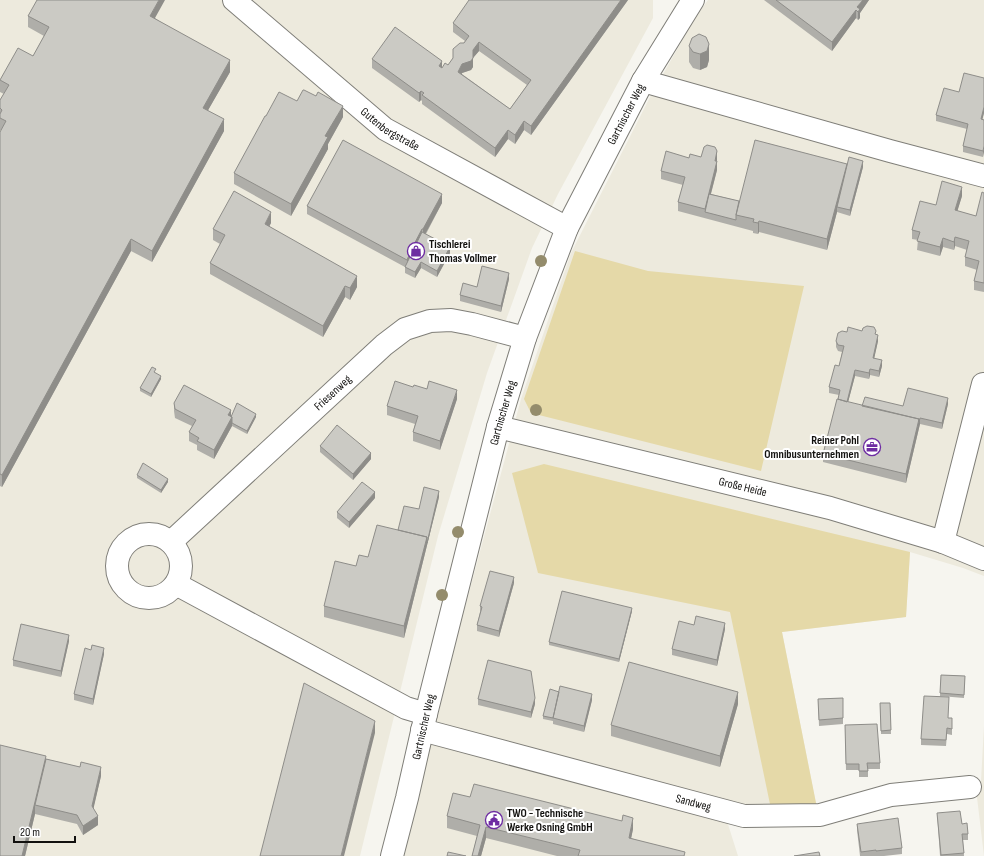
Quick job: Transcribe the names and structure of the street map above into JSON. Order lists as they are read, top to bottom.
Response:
{
  "streets": {
    "street": [
      "Gartnischer Weg",
      "Gutenbergstraße",
      "Friesenweg",
      "Große Heide",
      "Sandweg"
    ]
  },
  "crossings": [
    ["Gartnischer Weg", "Gutenbergstraße"],
    ["Gartnischer Weg", "Friesenweg"],
    ["Gartnischer Weg", "Große Heide"],
    ["Gartnischer Weg", "Sandweg"]
  ],
  "places": {
    "shop": ["Tischlerei Thomas Vollmer"],
    "office": ["Reiner Pohl Omnibusunternehmen"],
    "public building": ["TWO - Technische Werke Osning GmbH"]
  },
  "scale_bar": "20 m"
}
